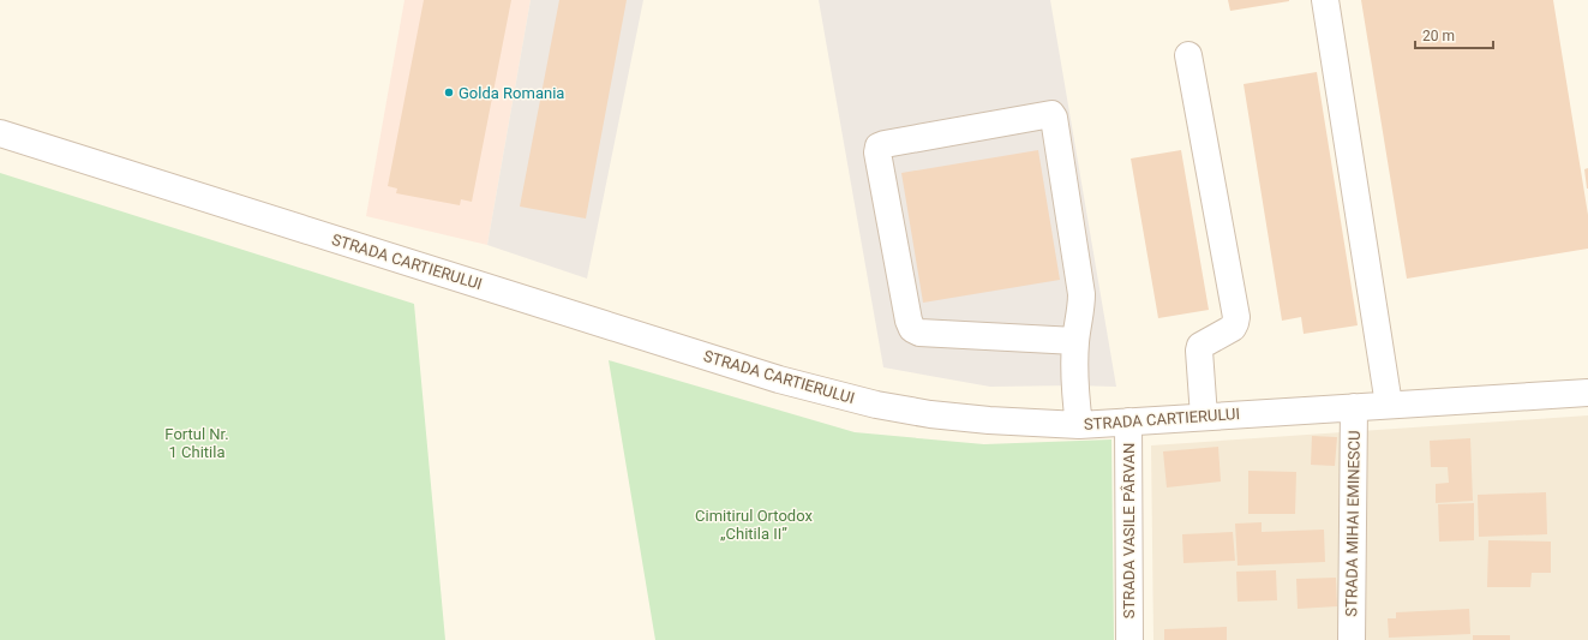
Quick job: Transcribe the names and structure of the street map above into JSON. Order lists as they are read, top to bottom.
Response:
{
  "streets": {
    "street": ["STRADA CARTIERULUI", "STRADA MIHAI EMINESCU", "STRADA VASILE PÂRVAN"]
  },
  "crossings": [
    ["STRADA CARTIERULUI", "STRADA MIHAI EMINESCU"],
    ["STRADA CARTIERULUI", "STRADA VASILE PÂRVAN"]
  ],
  "parks": ["Fortul Nr. 1 Chitila", "Cimitirul Ortodox „Chitila II”"],
  "places": ["Golda Romania"],
  "scale_bar": "20 m"
}
